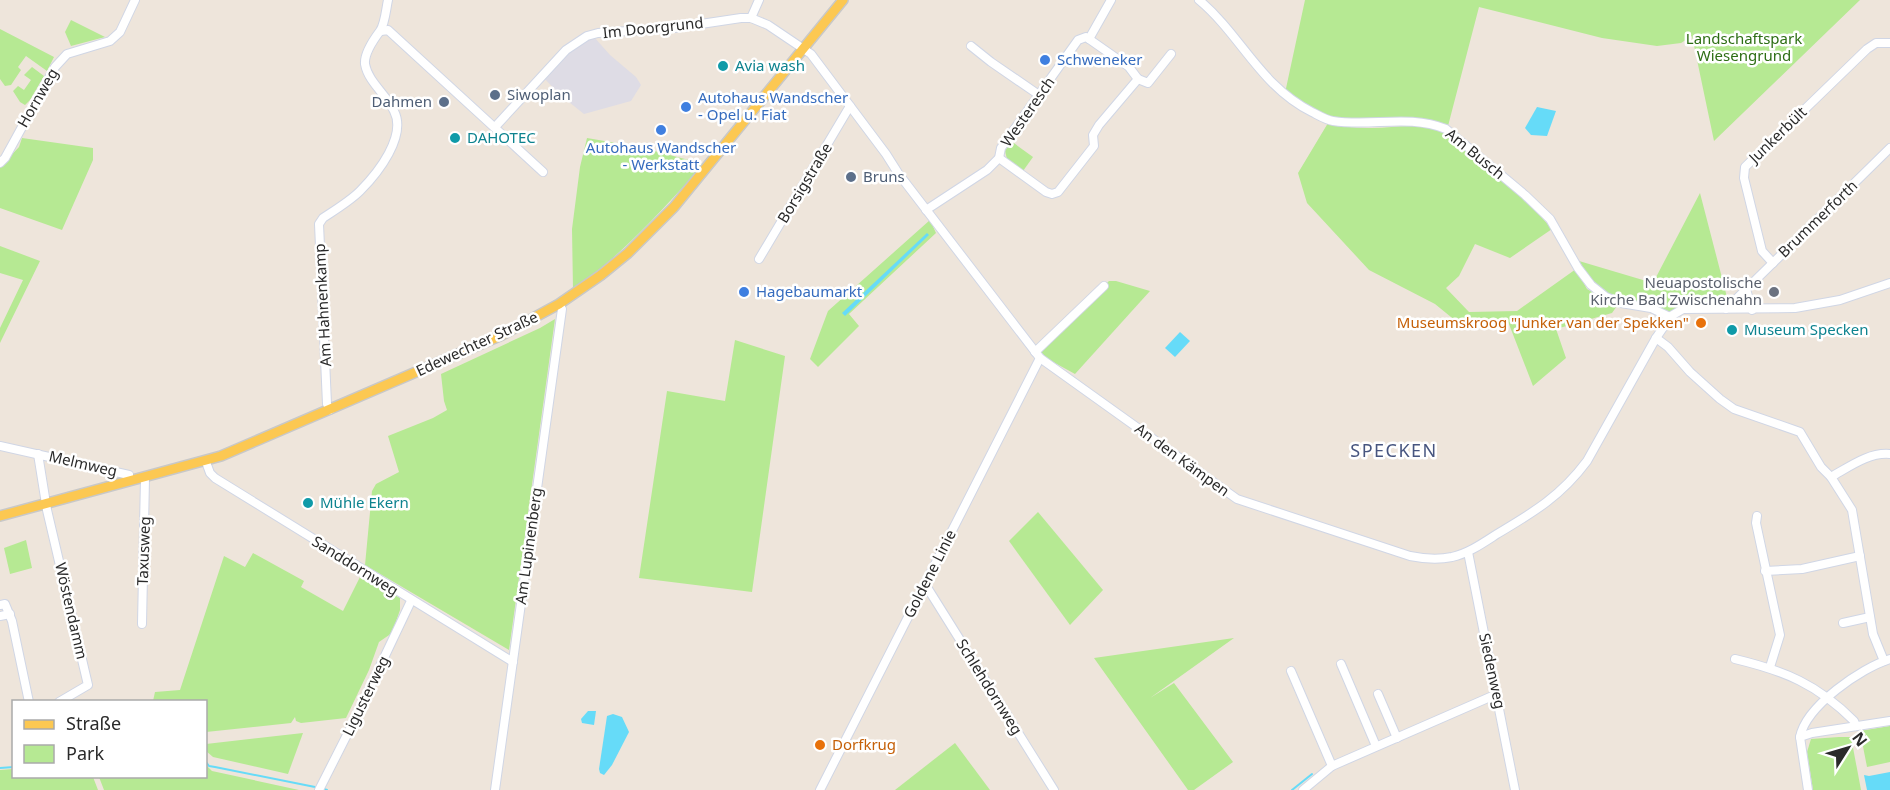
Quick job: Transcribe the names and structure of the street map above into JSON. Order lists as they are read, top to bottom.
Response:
{
  "streets": {
    "main road": ["Edewechter Straße"],
    "street": [
      "Im Doorgrund",
      "Hornweg",
      "Westeresch",
      "Junkerbült",
      "Am Busch",
      "Borsigstraße",
      "Brummerforth",
      "Am Hahnenkamp",
      "An den Kämpen",
      "Melmweg",
      "Am Lupinenberg",
      "Taxusweg",
      "Sanddornweg",
      "Goldene Linie",
      "Wöstendamm",
      "Siedenweg",
      "Schlehdornweg",
      "Ligusterweg"
    ]
  },
  "crossings": [
    ["Westeresch", "An den Kämpen"],
    ["Junkerbült", "Brummerforth"],
    ["Borsigstraße", "An den Kämpen"],
    ["Am Hahnenkamp", "Edewechter Straße"],
    ["Edewechter Straße", "An den Kämpen"],
    ["Edewechter Straße", "Melmweg"],
    ["Edewechter Straße", "Am Lupinenberg"],
    ["Edewechter Straße", "Taxusweg"],
    ["Edewechter Straße", "Sanddornweg"],
    ["Edewechter Straße", "Wöstendamm"],
    ["An den Kämpen", "Goldene Linie"],
    ["An den Kämpen", "Siedenweg"],
    ["Melmweg", "Wöstendamm"],
    ["Am Lupinenberg", "Sanddornweg"],
    ["Sanddornweg", "Ligusterweg"],
    ["Goldene Linie", "Schlehdornweg"]
  ],
  "districts": ["SPECKEN"],
  "parks": ["Landschaftspark Wiesengrund"],
  "places": [
    "Schweneker",
    "Avia wash",
    "Siwoplan",
    "Dahmen",
    "Autohaus Wandscher - Opel u. Fiat",
    "Autohaus Wandscher - Werkstatt",
    "DAHOTEC",
    "Bruns",
    "Hagebaumarkt",
    "Neuapostolische Kirche Bad Zwischenahn",
    "Museumskroog \"Junker van der Spekken\"",
    "Museum Specken",
    "Mühle Ekern",
    "Dorfkrug"
  ],
  "legend": ["Straße", "Park"],
  "north": "top right"
}
